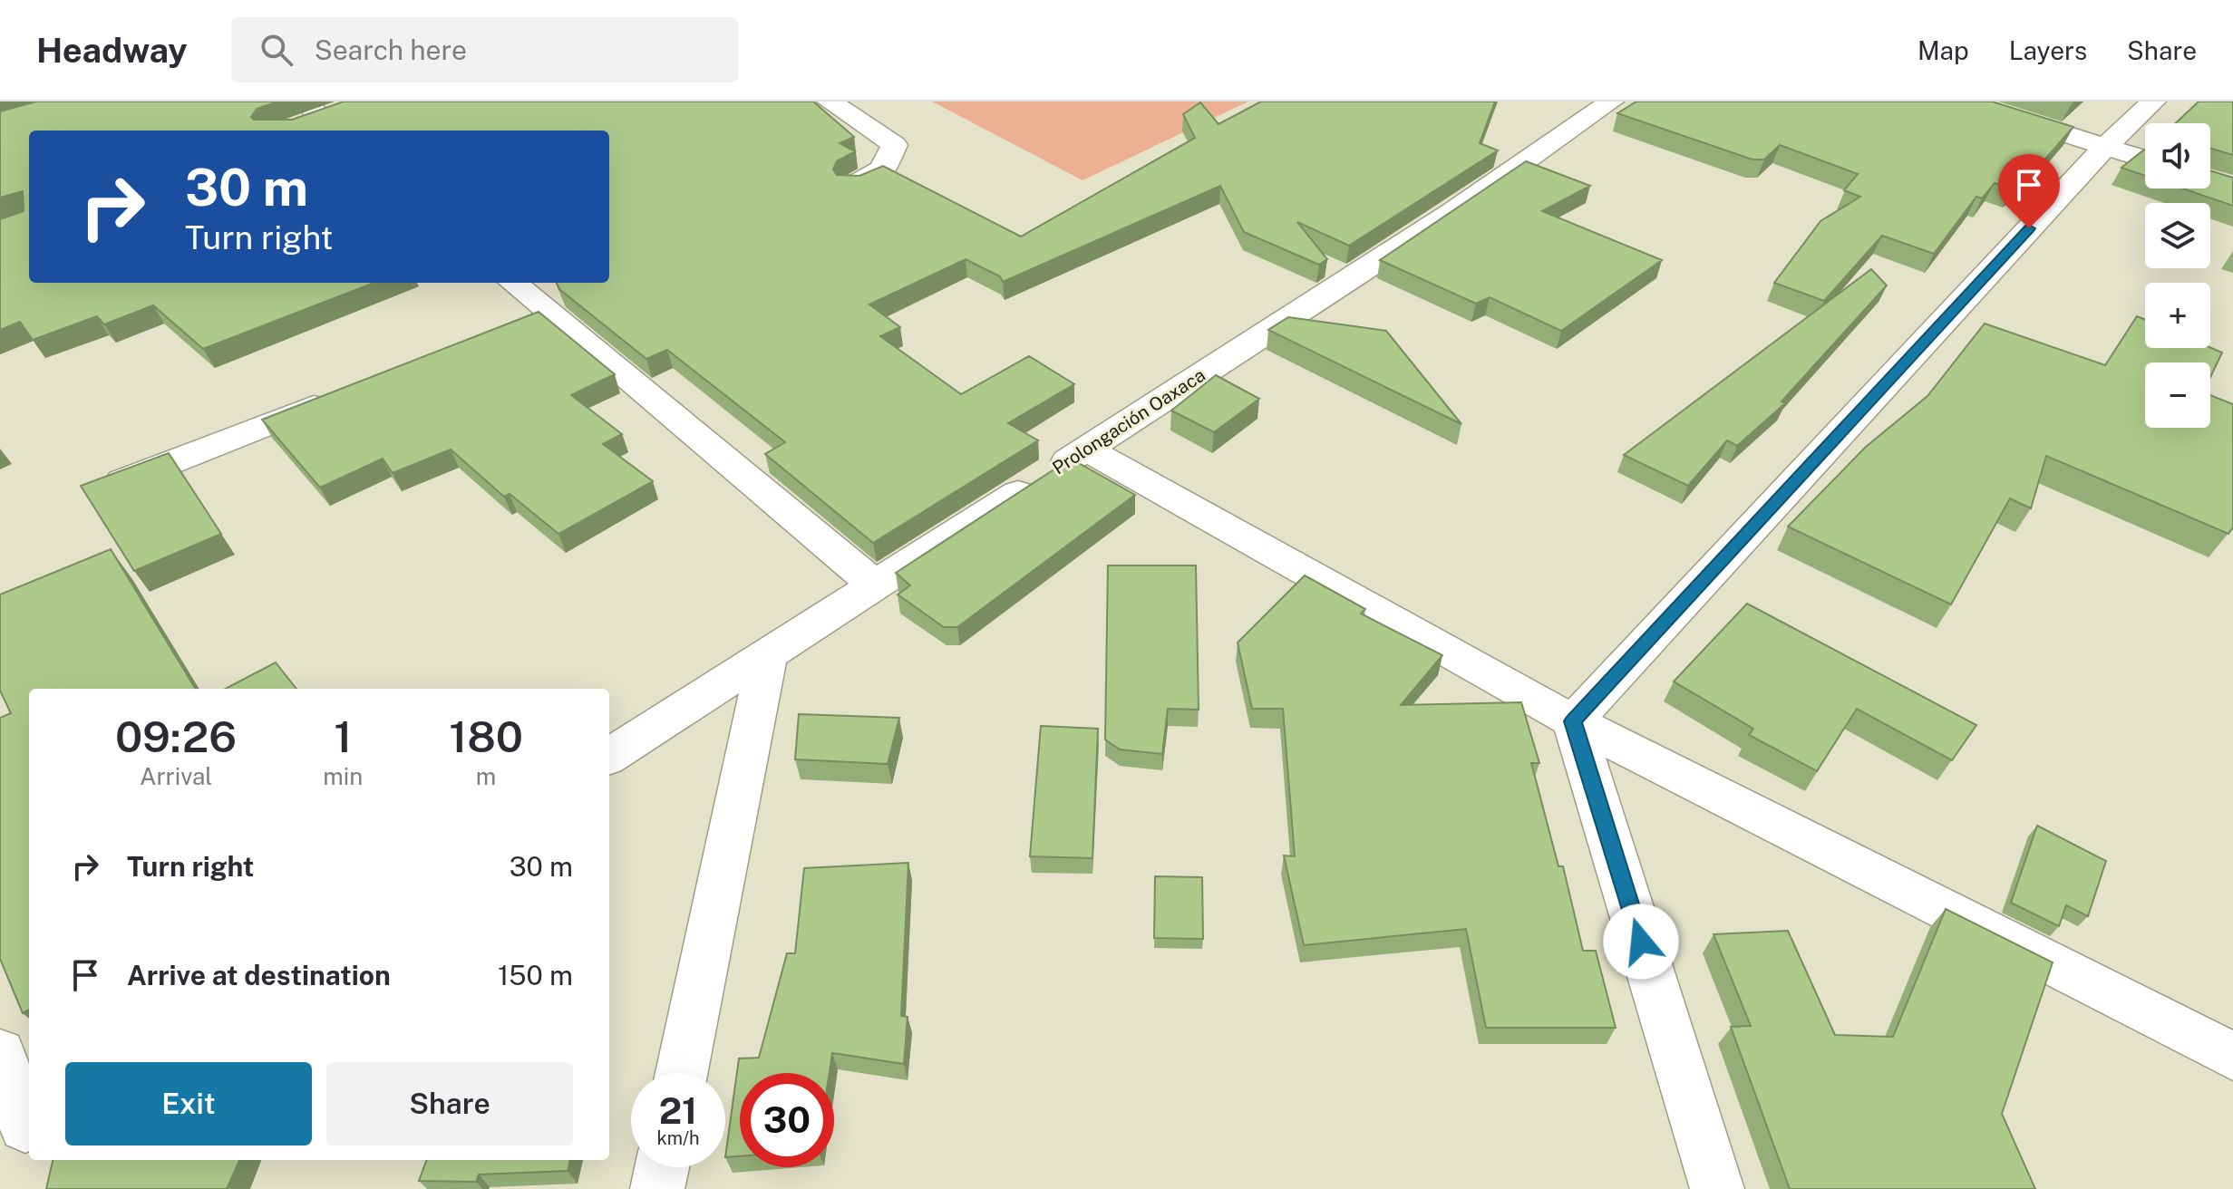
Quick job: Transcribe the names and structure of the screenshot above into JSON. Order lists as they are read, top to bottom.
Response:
{
  "streets": {
    "street": ["Prolongación Oaxaca"]
  },
  "page": {
    "header": "Headway",
    "search": "Search here",
    "nav": ["Map", "Layers", "Share"],
    "map_buttons": ["+", "−"],
    "turn": ["30 m", "Turn right"],
    "eta": [
      "09:26",
      "Arrival",
      "1",
      "min",
      "180",
      "m"
    ],
    "list": [
      {
        "name": "Turn right",
        "value": "30 m"
      },
      {
        "name": "Arrive at destination",
        "value": "150 m"
      }
    ],
    "buttons": ["Exit", "Share"],
    "speed": "21 km/h",
    "limit": "30"
  }
}
